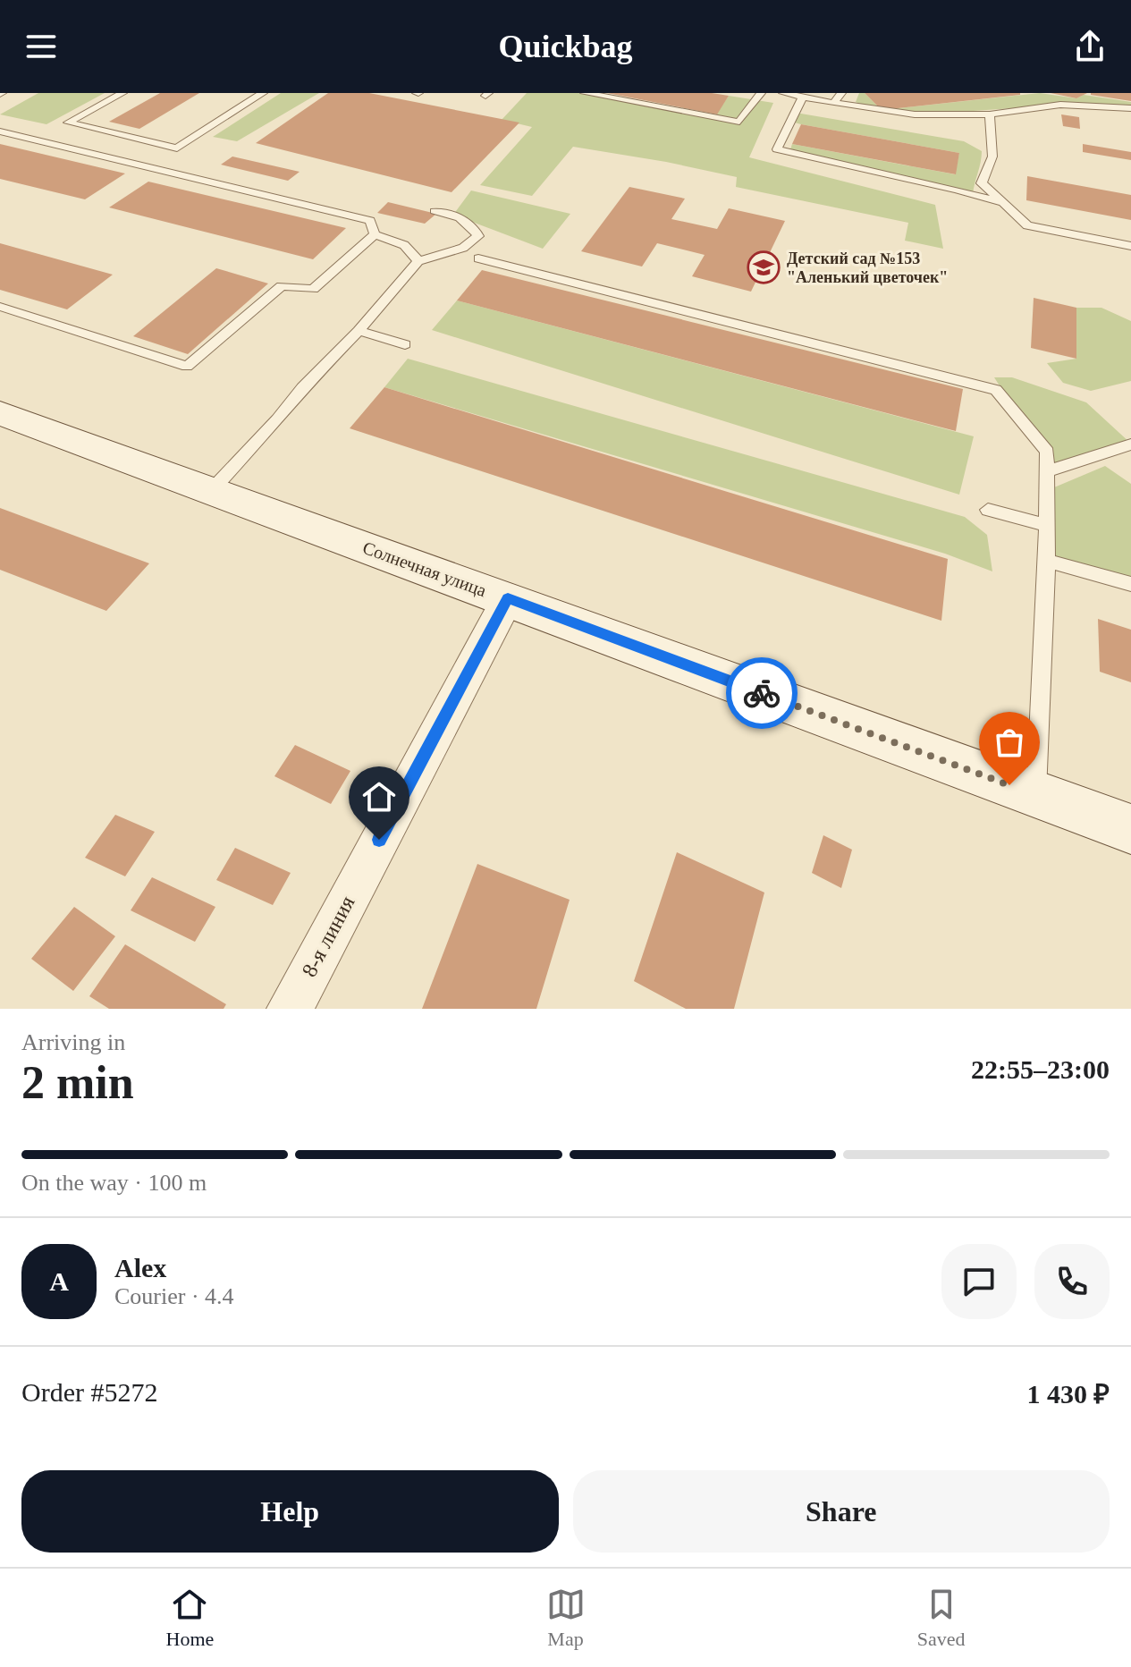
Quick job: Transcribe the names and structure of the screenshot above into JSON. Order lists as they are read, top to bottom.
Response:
{
  "streets": {
    "main road": ["Солнечная улица"],
    "street": ["8-я линия"]
  },
  "crossings": [
    ["Солнечная улица", "8-я линия"]
  ],
  "places": {
    "school or university": ["Детский сад №153 \"Аленький цветочек\""]
  },
  "page": {
    "header": "Quickbag",
    "heading": ["2 min", "Arriving in", "22:55–23:00"],
    "panel": [
      "Alex",
      "Courier · 4.4",
      "Order #5272",
      "1 430 ₽"
    ],
    "bar": "On the way · 100 m",
    "round": "A",
    "buttons": ["Help", "Share"],
    "tabs": ["Home", "Map", "Saved"]
  }
}
